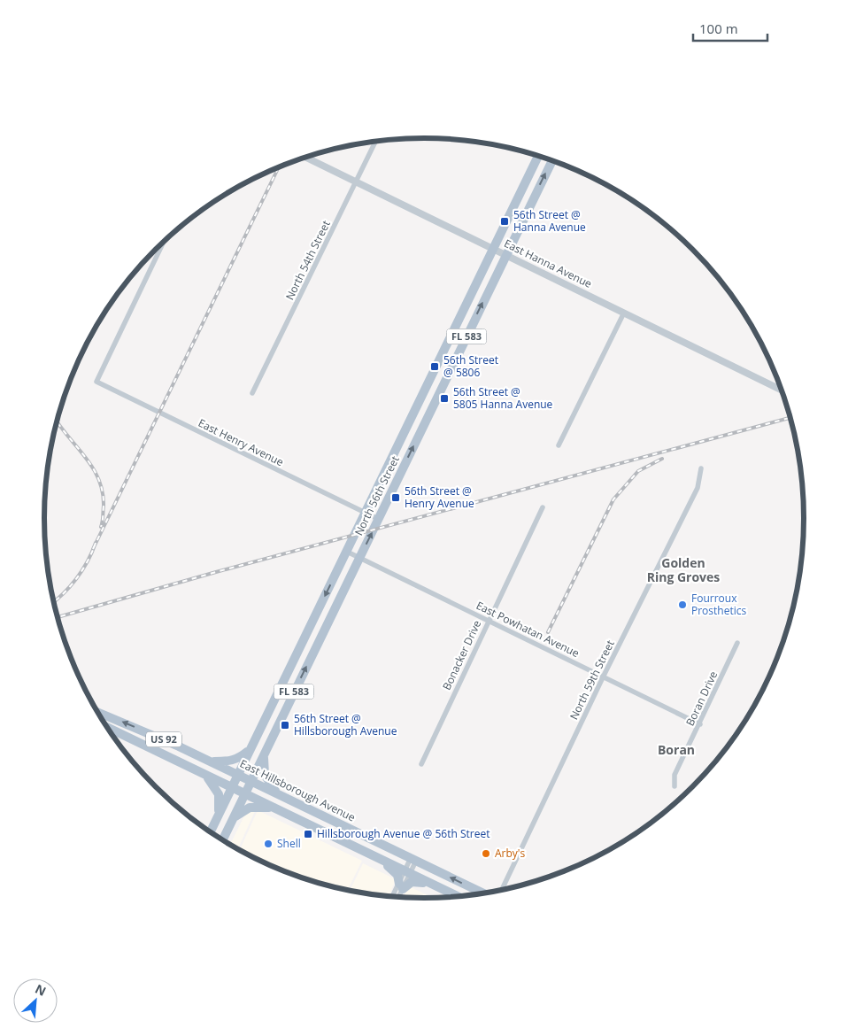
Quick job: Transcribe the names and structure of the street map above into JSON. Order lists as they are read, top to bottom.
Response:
{
  "streets": {
    "main road": [
      "FL 583",
      "North 56th Street",
      "US 92",
      "East Hillsborough Avenue"
    ],
    "street": [
      "North 54th Street",
      "East Hanna Avenue",
      "East Henry Avenue",
      "East Powhatan Avenue",
      "Bonacker Drive",
      "North 59th Street",
      "Boran Drive"
    ]
  },
  "crossings": [
    ["North 54th Street", "East Hanna Avenue"],
    ["East Hanna Avenue", "North 56th Street"],
    ["East Henry Avenue", "North 56th Street"],
    ["North 56th Street", "East Powhatan Avenue"],
    ["North 56th Street", "US 92"],
    ["North 56th Street", "East Hillsborough Avenue"],
    ["East Powhatan Avenue", "Bonacker Drive"],
    ["East Powhatan Avenue", "North 59th Street"],
    ["East Powhatan Avenue", "Boran Drive"]
  ],
  "districts": ["Golden Ring Groves", "Boran"],
  "places": {
    "transit": [
      "56th Street @ Hanna Avenue",
      "56th Street @ 5806",
      "56th Street @ 5805 Hanna Avenue",
      "56th Street @ Henry Avenue",
      "56th Street @ Hillsborough Avenue",
      "Hillsborough Avenue @ 56th Street"
    ],
    "other": ["Fourroux Prosthetics", "Shell", "Arby's"]
  },
  "scale_bar": "100 m",
  "north": "top right"
}
